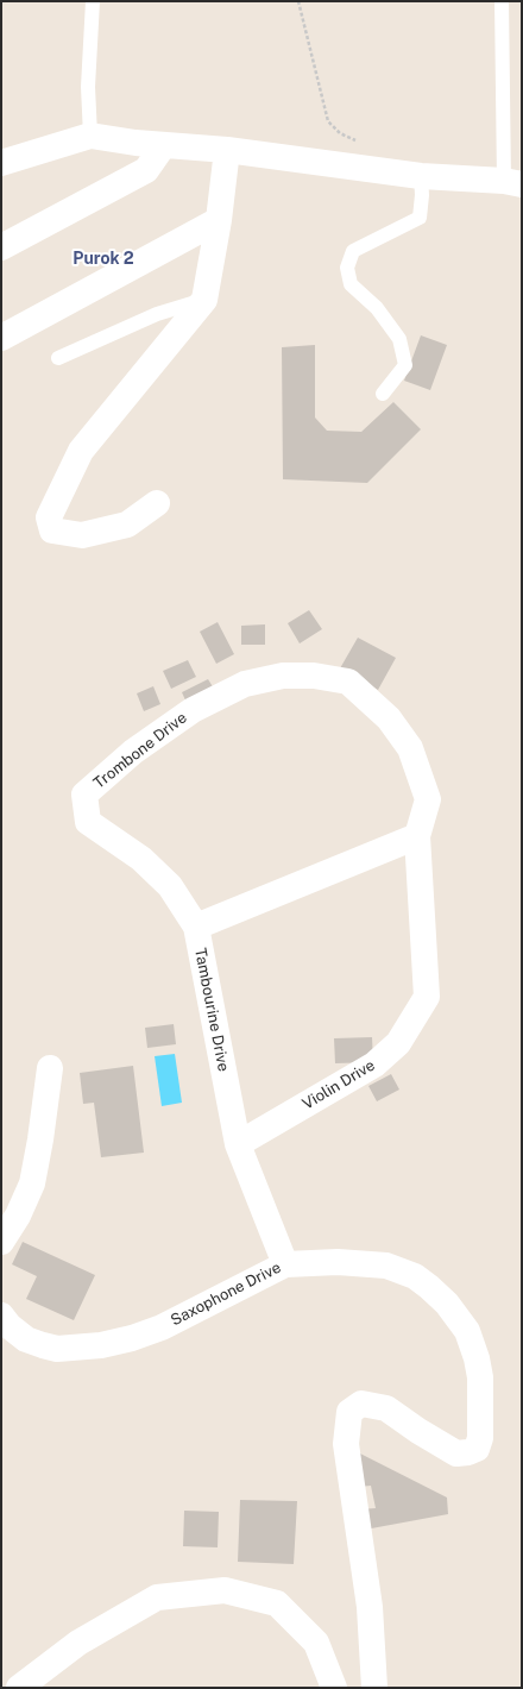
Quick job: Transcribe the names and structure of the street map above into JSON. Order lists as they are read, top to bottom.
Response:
{
  "streets": {
    "street": [
      "Trombone Drive",
      "Tambourine Drive",
      "Violin Drive",
      "Saxophone Drive"
    ]
  },
  "crossings": [
    ["Trombone Drive", "Tambourine Drive"],
    ["Trombone Drive", "Violin Drive"],
    ["Tambourine Drive", "Violin Drive"],
    ["Tambourine Drive", "Saxophone Drive"]
  ],
  "districts": ["Purok 2"]
}
